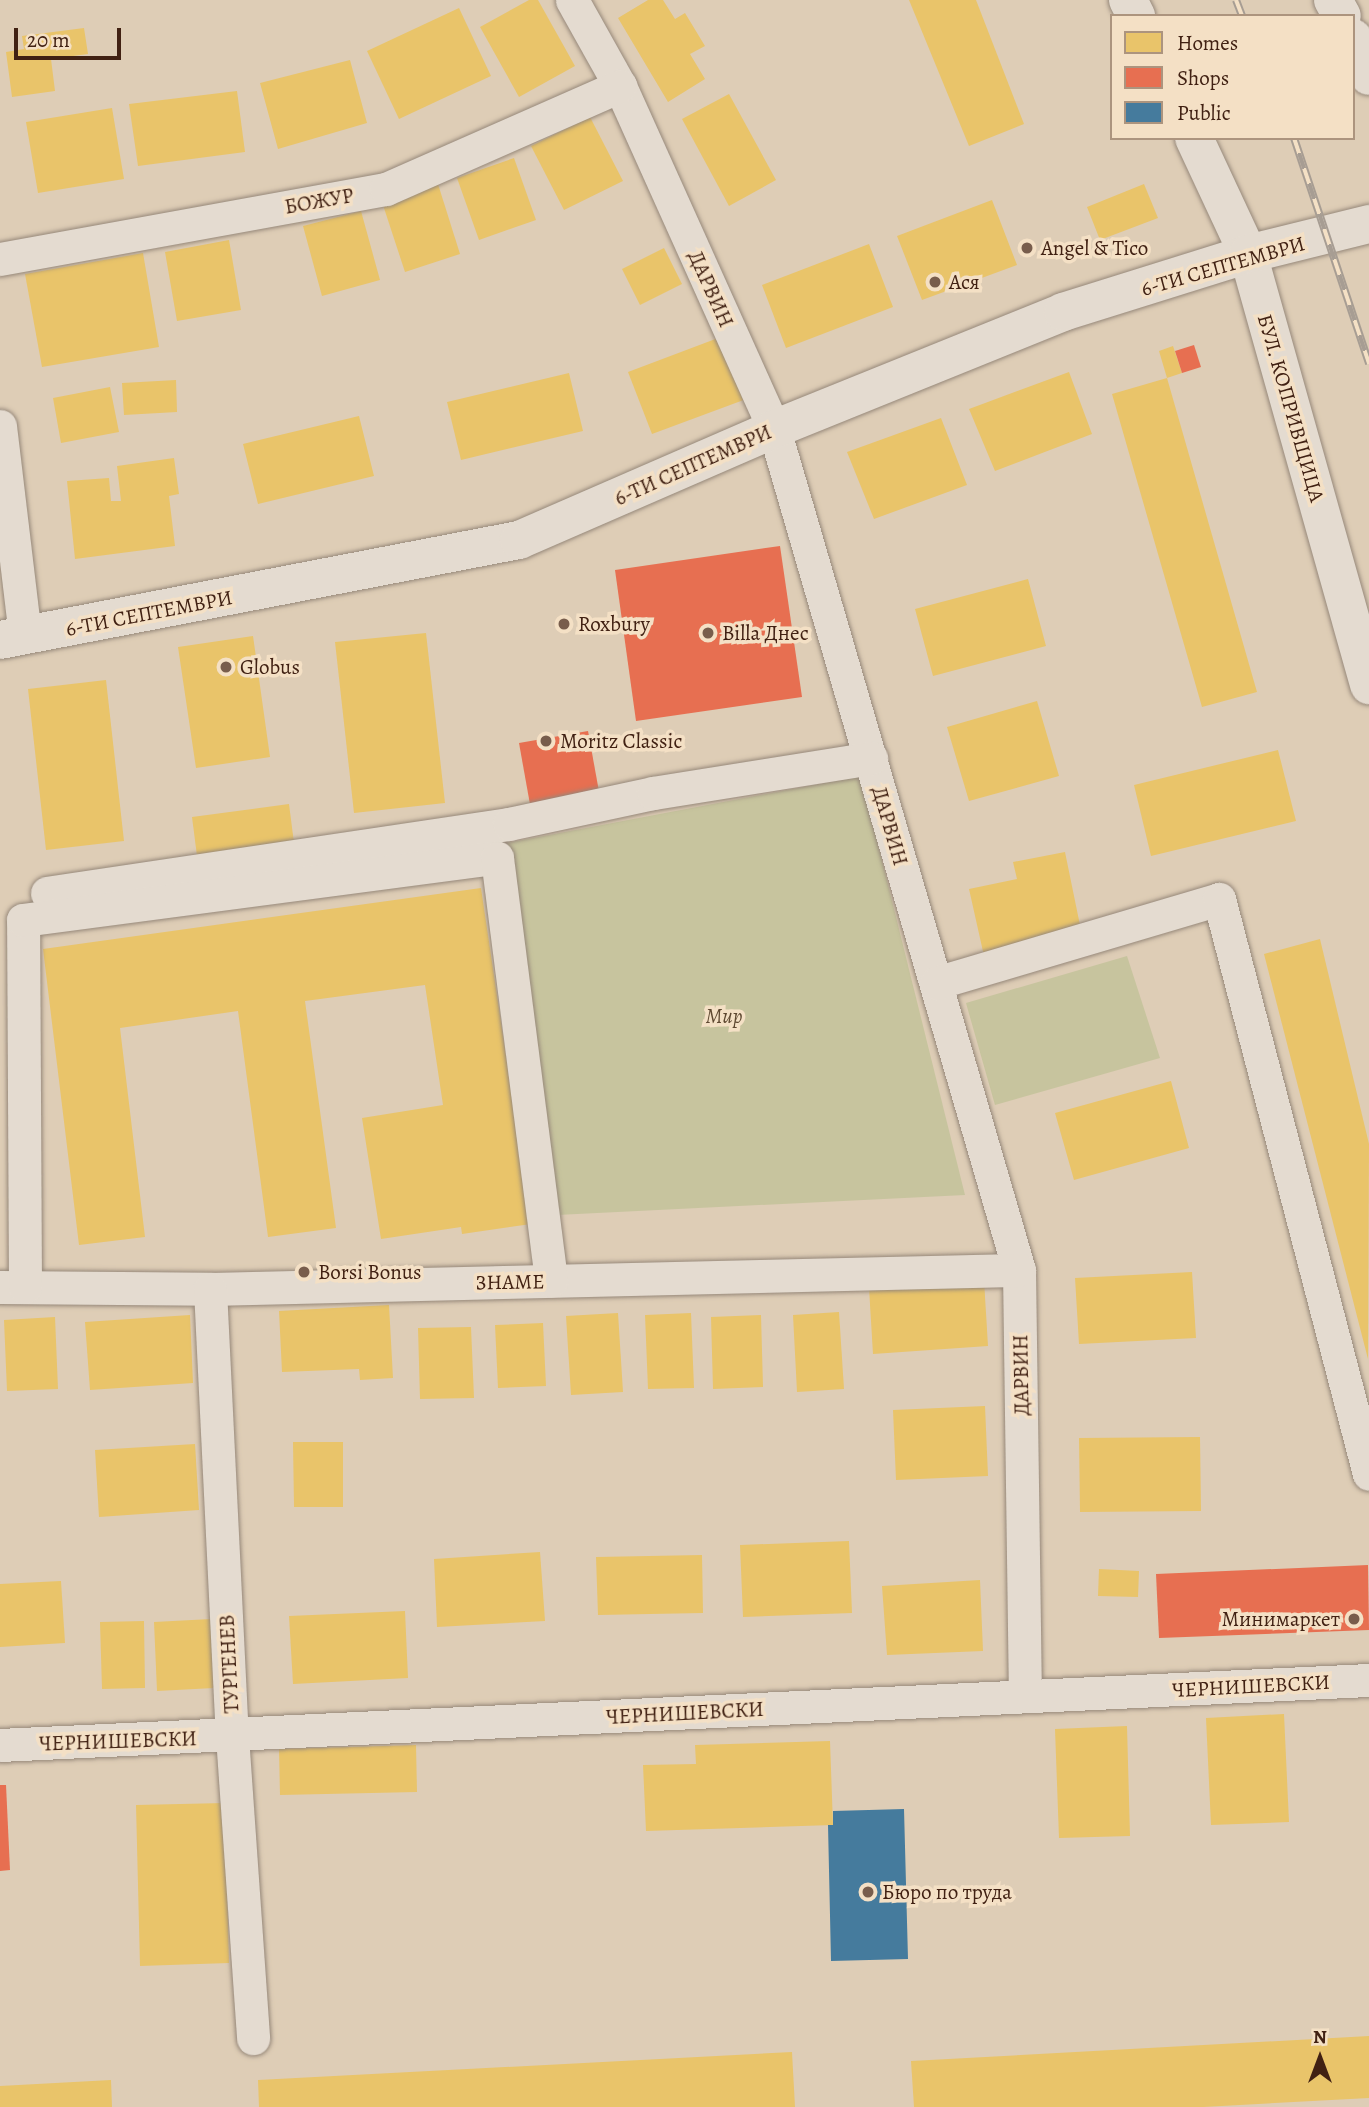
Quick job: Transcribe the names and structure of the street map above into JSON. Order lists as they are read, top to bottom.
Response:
{
  "streets": {
    "street": [
      "БОЖУР",
      "6-ТИ СЕПТЕМВРИ",
      "ДАРВИН",
      "БУЛ. КОПРИВЩИЦА",
      "ЗНАМЕ",
      "ТУРГЕНЕВ",
      "ЧЕРНИШЕВСКИ"
    ]
  },
  "crossings": [
    ["БОЖУР", "ДАРВИН"],
    ["6-ТИ СЕПТЕМВРИ", "ДАРВИН"],
    ["6-ТИ СЕПТЕМВРИ", "БУЛ. КОПРИВЩИЦА"],
    ["ДАРВИН", "ЗНАМЕ"],
    ["ДАРВИН", "ЧЕРНИШЕВСКИ"],
    ["ЗНАМЕ", "ТУРГЕНЕВ"],
    ["ТУРГЕНЕВ", "ЧЕРНИШЕВСКИ"]
  ],
  "parks": ["Мир"],
  "places": [
    "Angel & Tico",
    "Ася",
    "Roxbury",
    "Billa Днес",
    "Globus",
    "Moritz Classic",
    "Borsi Bonus",
    "Минимаркет",
    "Бюро по труда"
  ],
  "legend": ["Homes", "Shops", "Public"],
  "scale_bar": "20 m",
  "north": "top"
}
